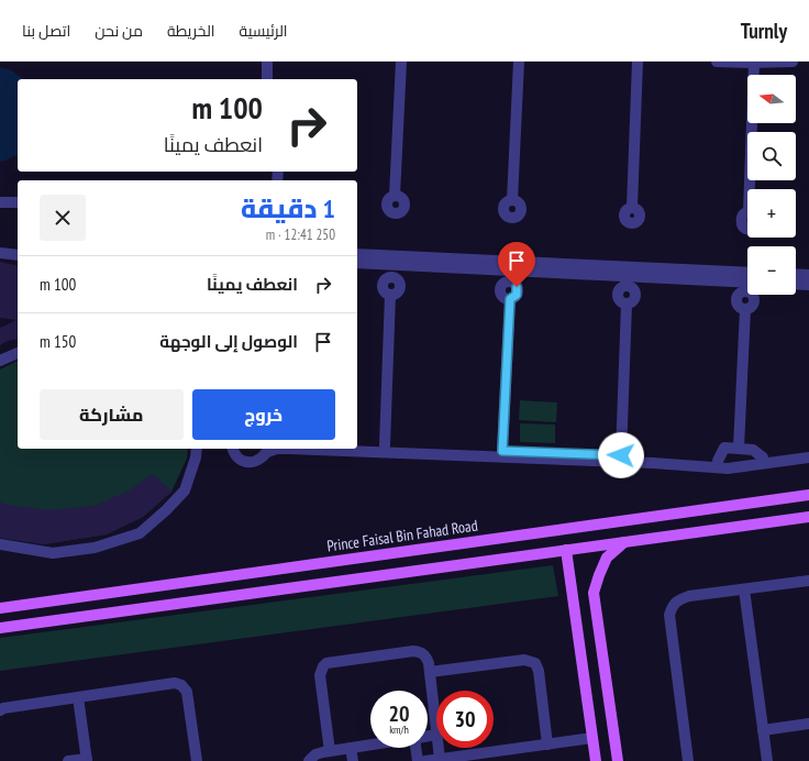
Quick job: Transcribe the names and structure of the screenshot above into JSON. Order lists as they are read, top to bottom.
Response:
{
  "streets": {
    "main road": ["Prince Faisal Bin Fahad Road"]
  },
  "north": "left",
  "page": {
    "header": "Turnly",
    "nav": [
      "الرئيسية",
      "الخريطة",
      "من نحن",
      "اتصل بنا"
    ],
    "map_buttons": ["+", "−"],
    "turn": ["100 m", "انعطف يمينًا"],
    "heading": ["1 دقيقة", "250 m · 12:41"],
    "list": [
      {
        "name": "انعطف يمينًا",
        "value": "100 m"
      },
      {
        "name": "الوصول إلى الوجهة",
        "value": "150 m"
      }
    ],
    "buttons": ["خروج", "مشاركة"],
    "speed": "20 km/h",
    "limit": "30"
  }
}
